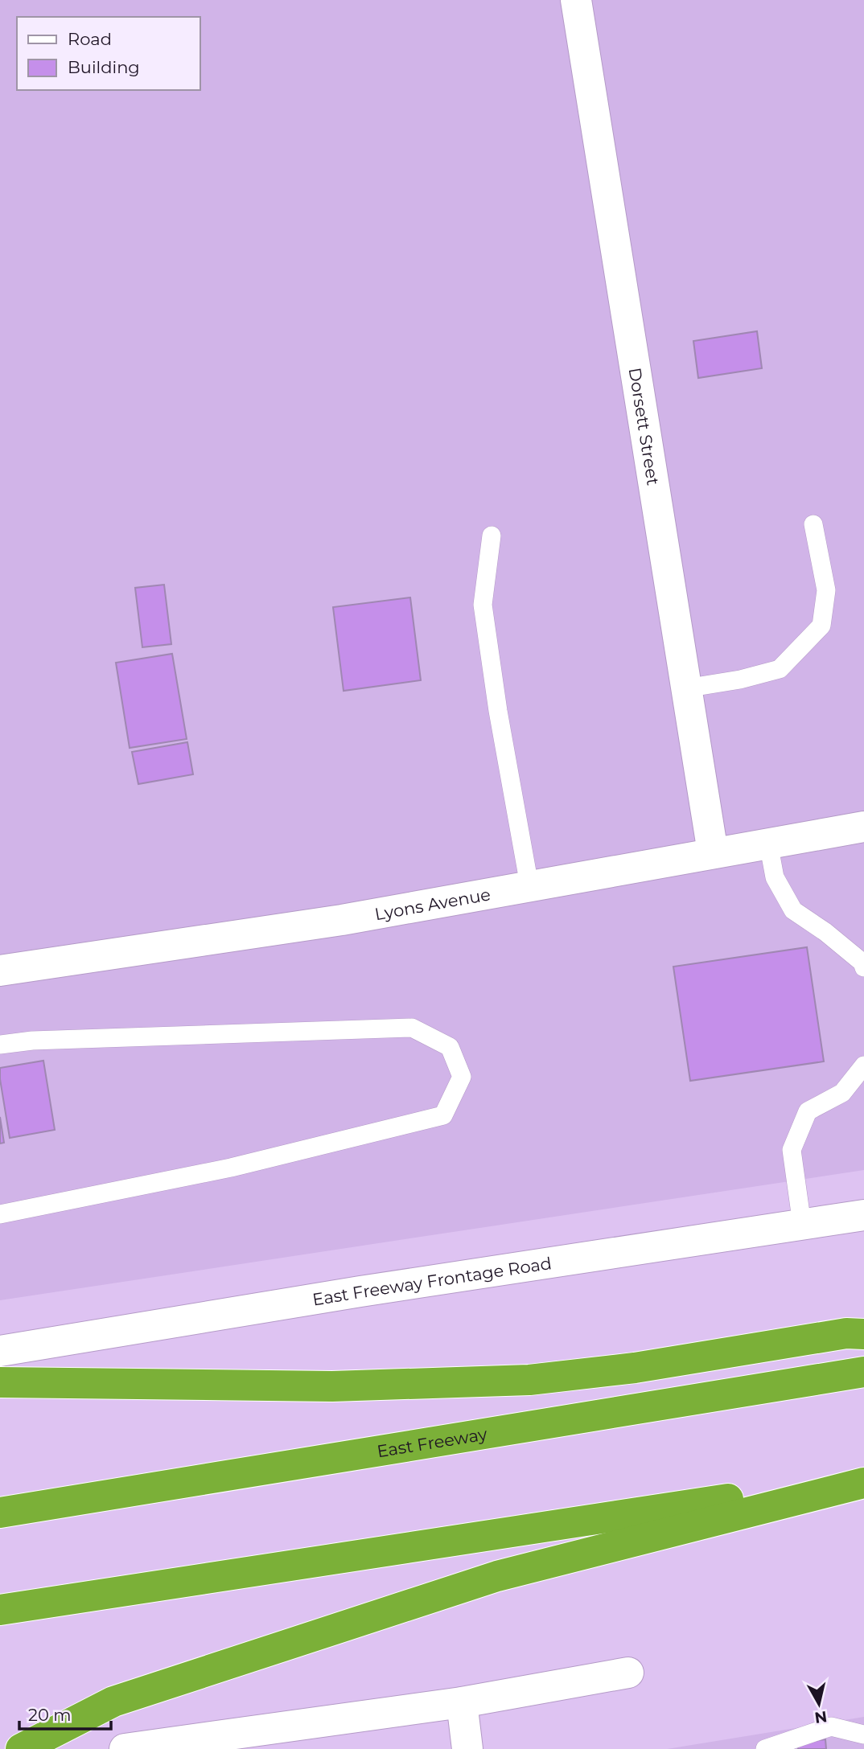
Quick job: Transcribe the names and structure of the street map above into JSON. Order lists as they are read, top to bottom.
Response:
{
  "streets": {
    "highway": ["East Freeway"],
    "street": ["Dorsett Street", "Lyons Avenue", "East Freeway Frontage Road"]
  },
  "crossings": [
    ["Dorsett Street", "Lyons Avenue"]
  ],
  "legend": ["Road", "Building"],
  "scale_bar": "20 m",
  "north": "bottom"
}
